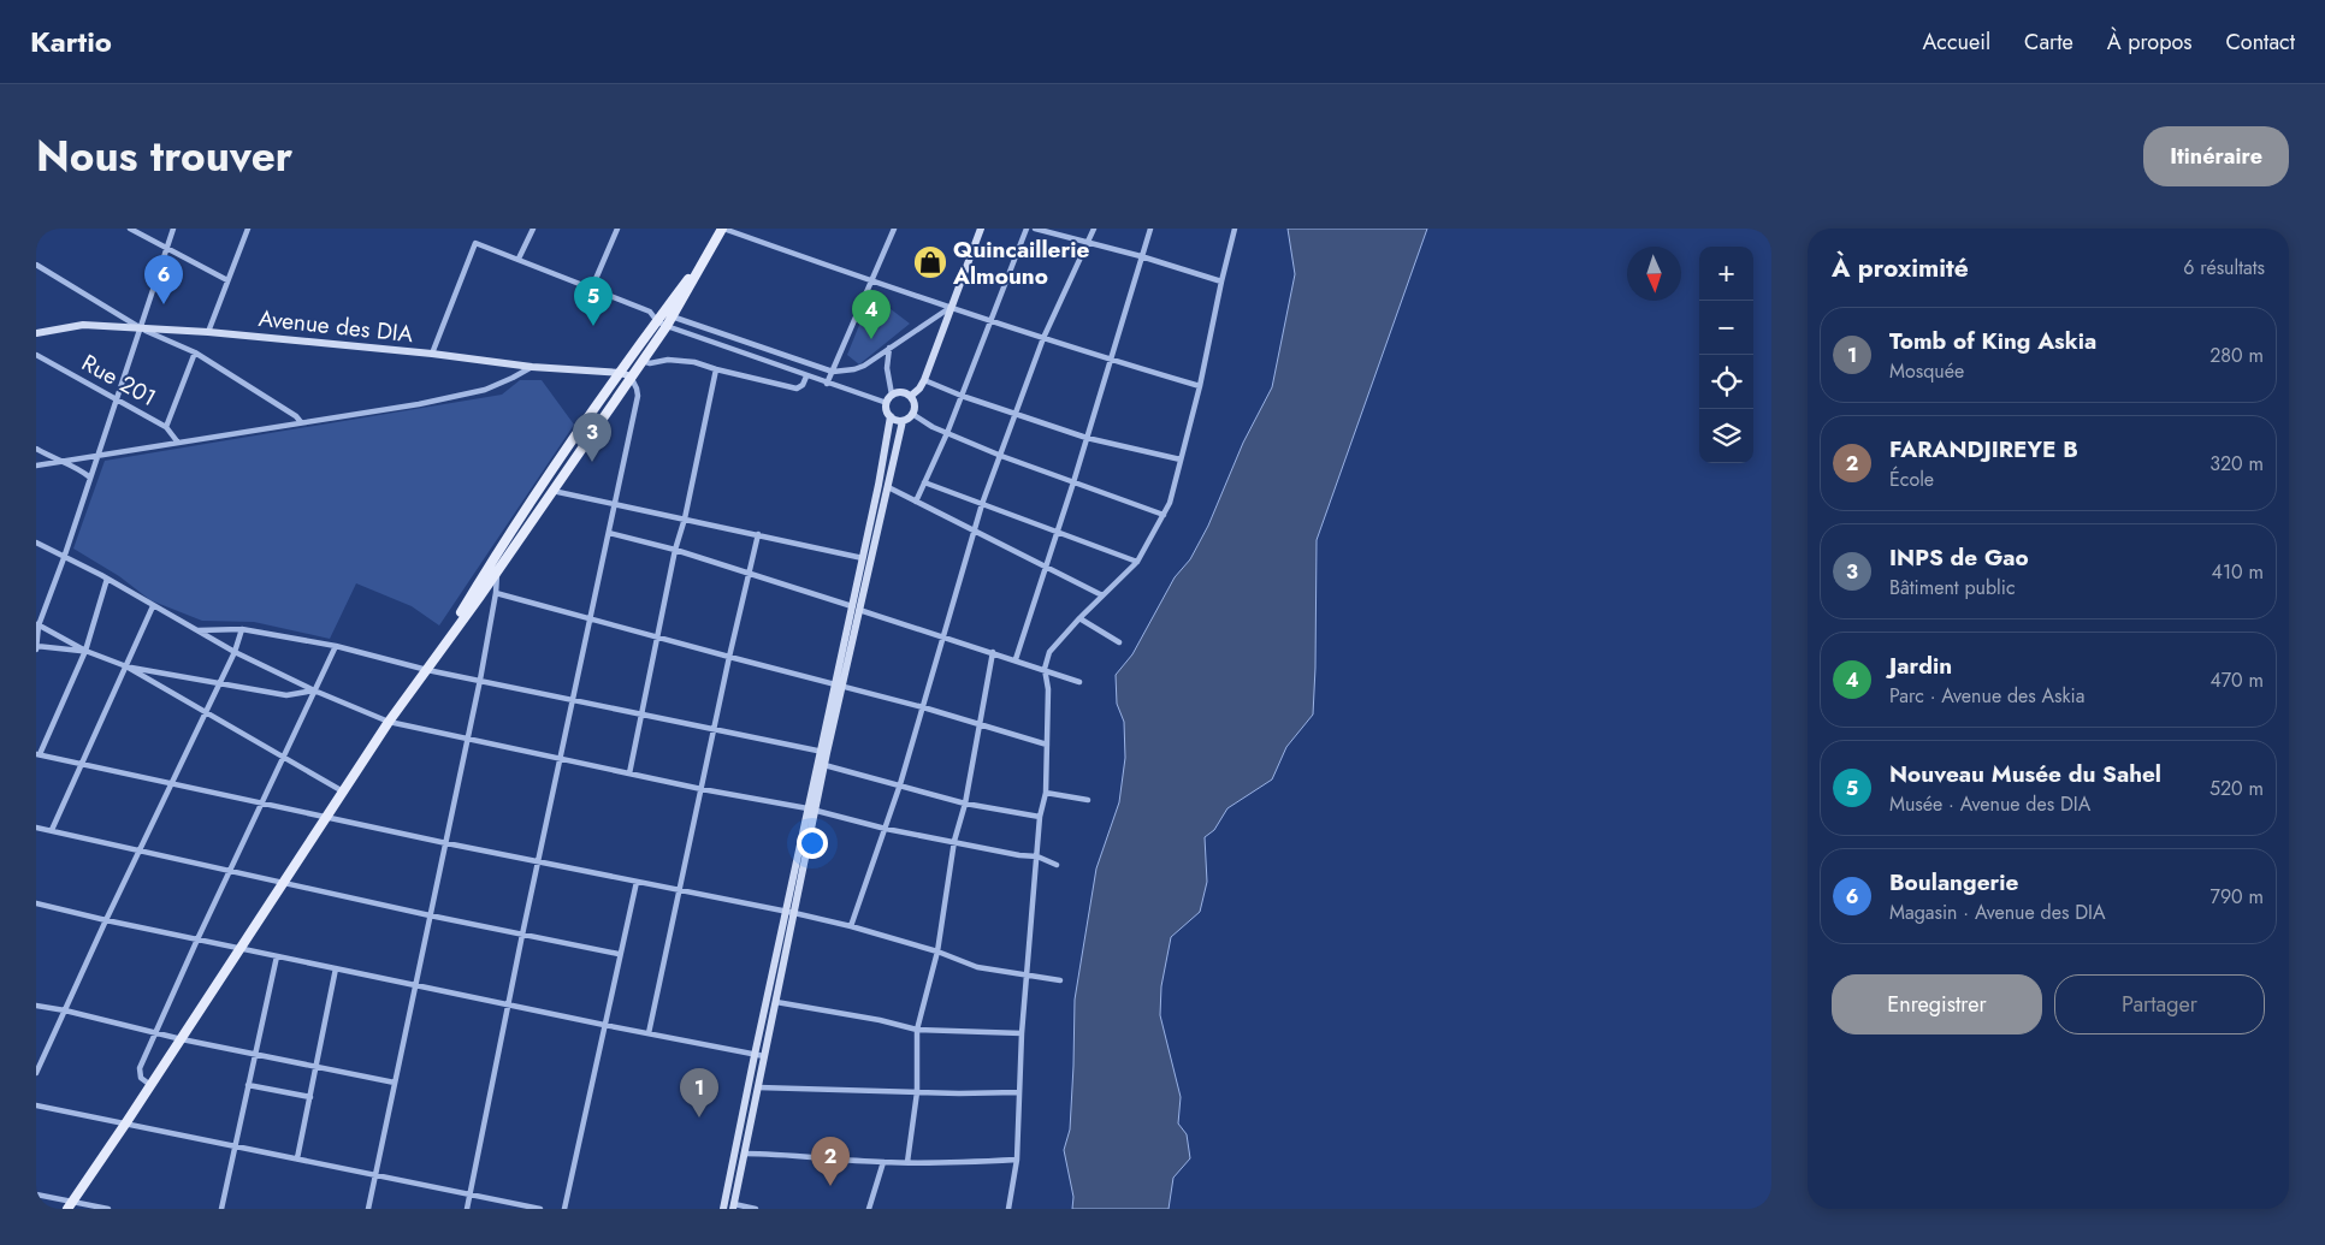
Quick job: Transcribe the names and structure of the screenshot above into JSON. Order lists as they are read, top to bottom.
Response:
{
  "streets": {
    "street": ["Avenue des DIA", "Rue 201"]
  },
  "places": {
    "shop": ["Quincaillerie Almouno"]
  },
  "north": "bottom",
  "page": {
    "header": "Kartio",
    "nav": [
      "Accueil",
      "Carte",
      "À propos",
      "Contact"
    ],
    "title": "Nous trouver",
    "buttons": [
      "Itinéraire",
      ["Enregistrer", "Partager"]
    ],
    "heading": ["À proximité", "6 résultats"],
    "map_buttons": ["+", "−"],
    "pins": [
      "6",
      "5",
      "4",
      "3",
      "1",
      "2"
    ],
    "list": [
      {
        "mark": "1",
        "name": "Tomb of King Askia",
        "note": "Mosquée",
        "value": "280 m"
      },
      {
        "mark": "2",
        "name": "FARANDJIREYE B",
        "note": "École",
        "value": "320 m"
      },
      {
        "mark": "3",
        "name": "INPS de Gao",
        "note": "Bâtiment public",
        "value": "410 m"
      },
      {
        "mark": "4",
        "name": "Jardin",
        "note": "Parc · Avenue des Askia",
        "value": "470 m"
      },
      {
        "mark": "5",
        "name": "Nouveau Musée du Sahel",
        "note": "Musée · Avenue des DIA",
        "value": "520 m"
      },
      {
        "mark": "6",
        "name": "Boulangerie",
        "note": "Magasin · Avenue des DIA",
        "value": "790 m"
      }
    ]
  }
}
